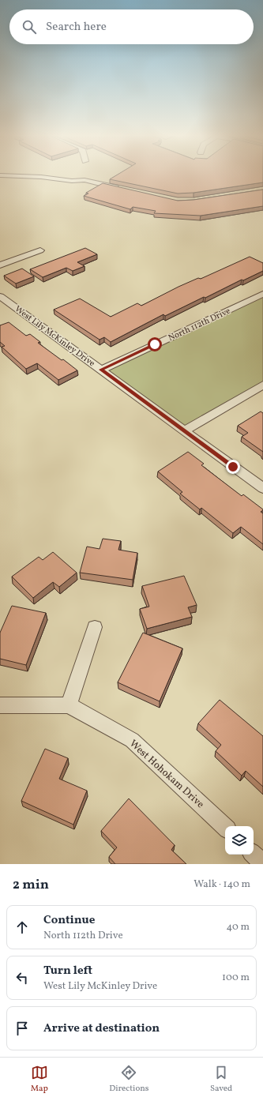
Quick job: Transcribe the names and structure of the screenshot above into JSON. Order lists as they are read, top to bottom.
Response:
{
  "streets": {
    "street": ["North 112th Drive", "West Lily McKinley Drive", "West Hohokam Drive"]
  },
  "crossings": [
    ["North 112th Drive", "West Lily McKinley Drive"]
  ],
  "page": {
    "search": "Search here",
    "heading": ["2 min", "Walk · 140 m"],
    "list": [
      ["Continue", "North 112th Drive", "40 m"],
      ["Turn left", "West Lily McKinley Drive", "100 m"],
      "Arrive at destination"
    ],
    "nav": ["Map", "Directions", "Saved"]
  }
}
